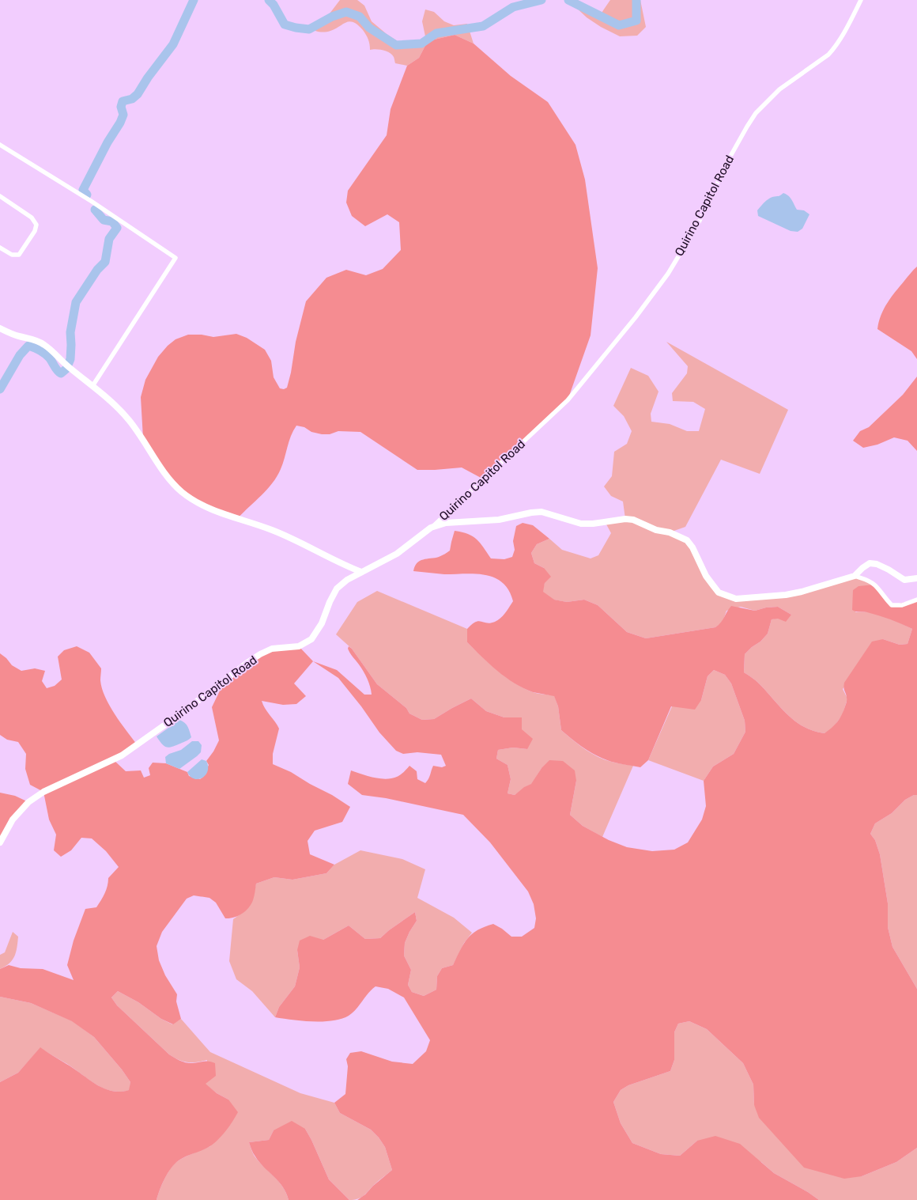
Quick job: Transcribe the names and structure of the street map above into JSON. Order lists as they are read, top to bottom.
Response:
{
  "streets": {
    "street": ["Quirino Capitol Road"]
  }
}
